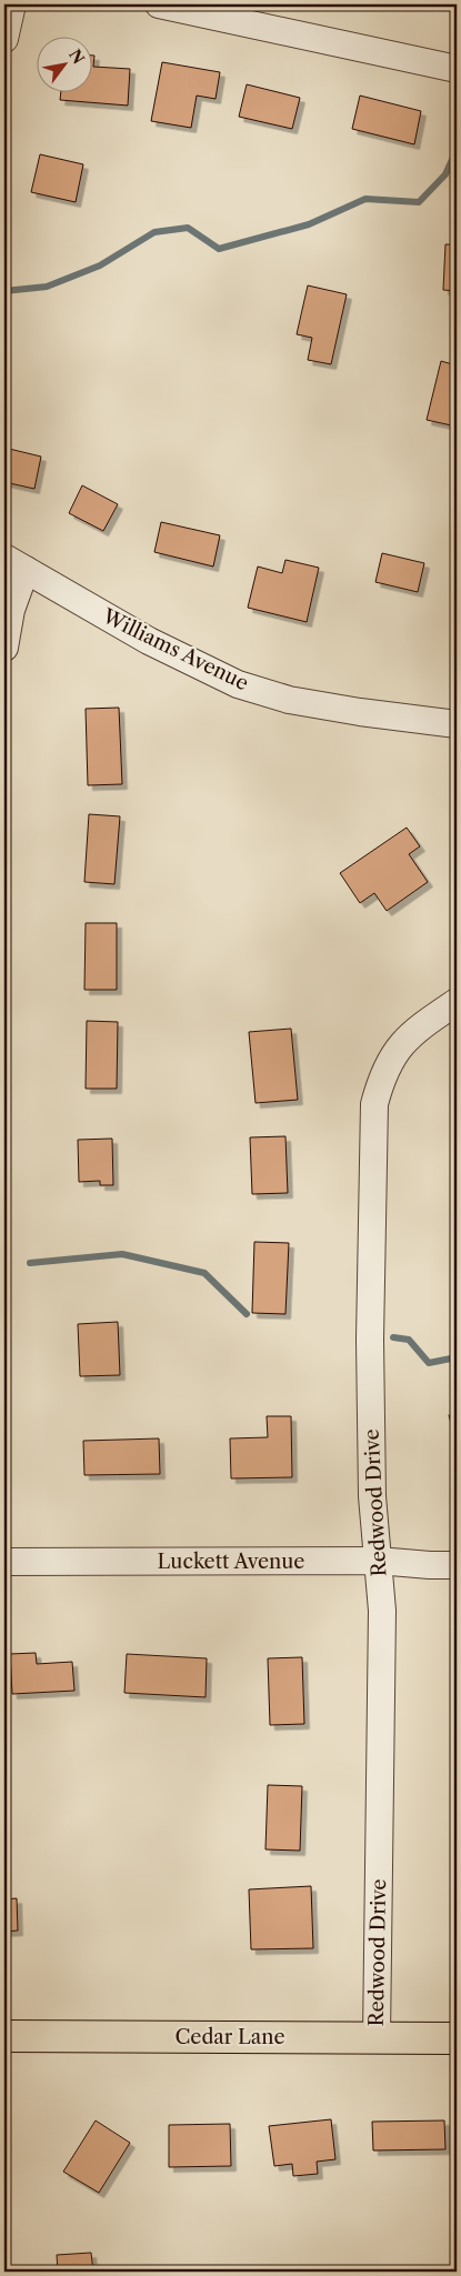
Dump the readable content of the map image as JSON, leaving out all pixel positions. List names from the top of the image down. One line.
{"streets":{"main road":["Cedar Lane"],"street":["Williams Avenue","Redwood Drive","Luckett Avenue"]},"crossings":[["Redwood Drive","Luckett Avenue"],["Redwood Drive","Cedar Lane"]],"north":"top right"}
